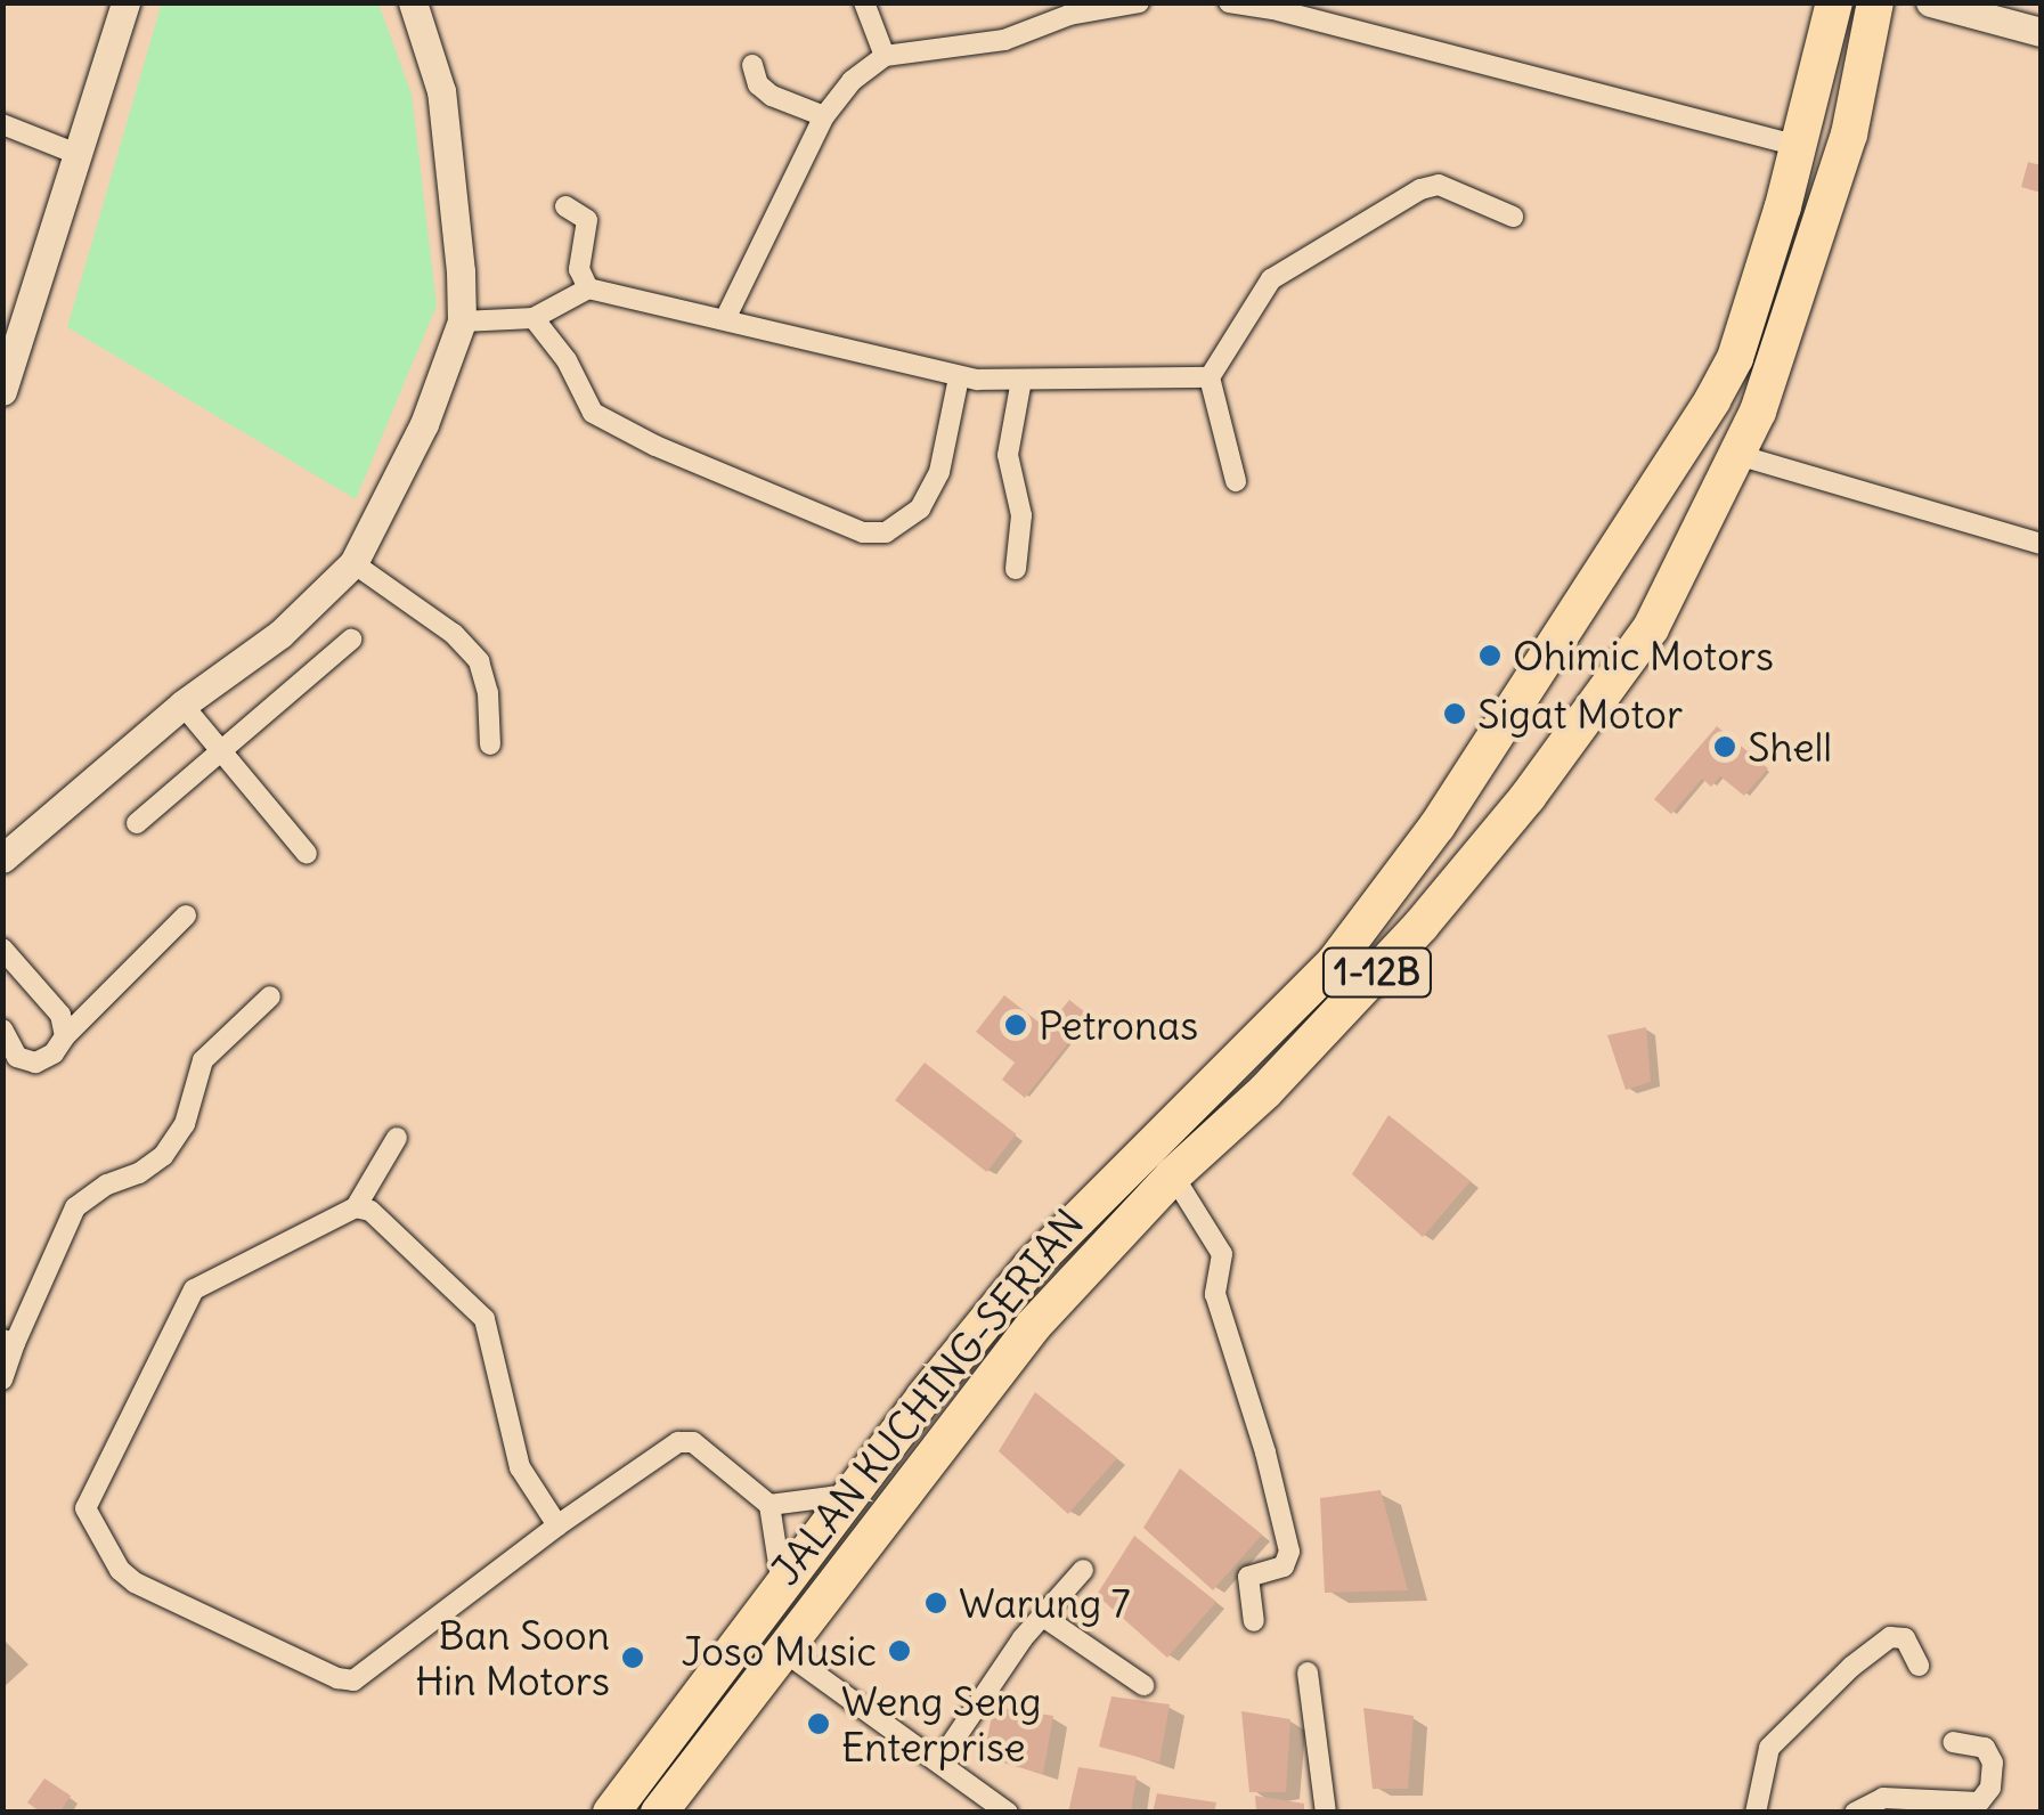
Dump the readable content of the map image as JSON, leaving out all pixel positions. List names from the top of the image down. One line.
{"streets":{"highway":["1-12B","JALAN KUCHING-SERIAN"]},"places":["Ohimic Motors","Sigat Motor","Shell","Petronas","Warung 7","Joso Music","Ban Soon Hin Motors","Weng Seng Enterprise"]}
